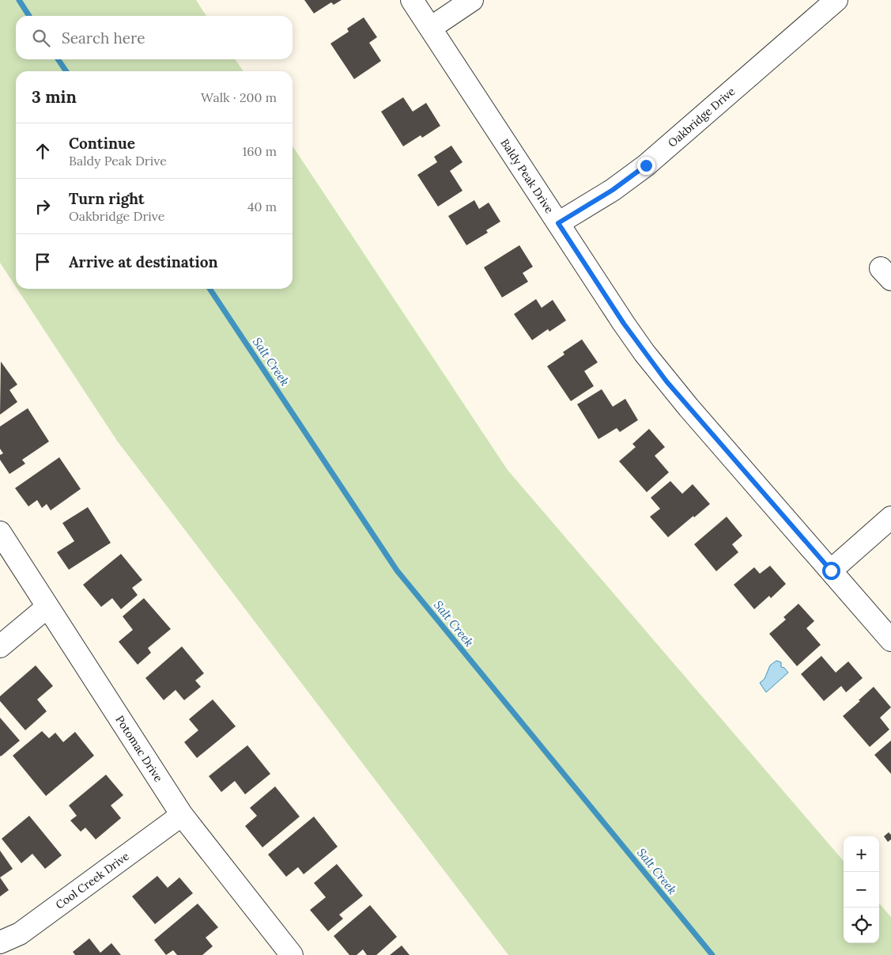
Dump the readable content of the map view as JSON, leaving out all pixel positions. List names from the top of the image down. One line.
{"streets":{"street":["Oakbridge Drive","Baldy Peak Drive","Potomac Drive","Cool Creek Drive"]},"crossings":[["Oakbridge Drive","Baldy Peak Drive"],["Potomac Drive","Cool Creek Drive"]],"water":["Salt Creek"],"page":{"search":"Search here","heading":["3 min","Walk · 200 m"],"list":[["Continue","Baldy Peak Drive","160 m"],["Turn right","Oakbridge Drive","40 m"],"Arrive at destination"],"map_buttons":["+","−"]}}
